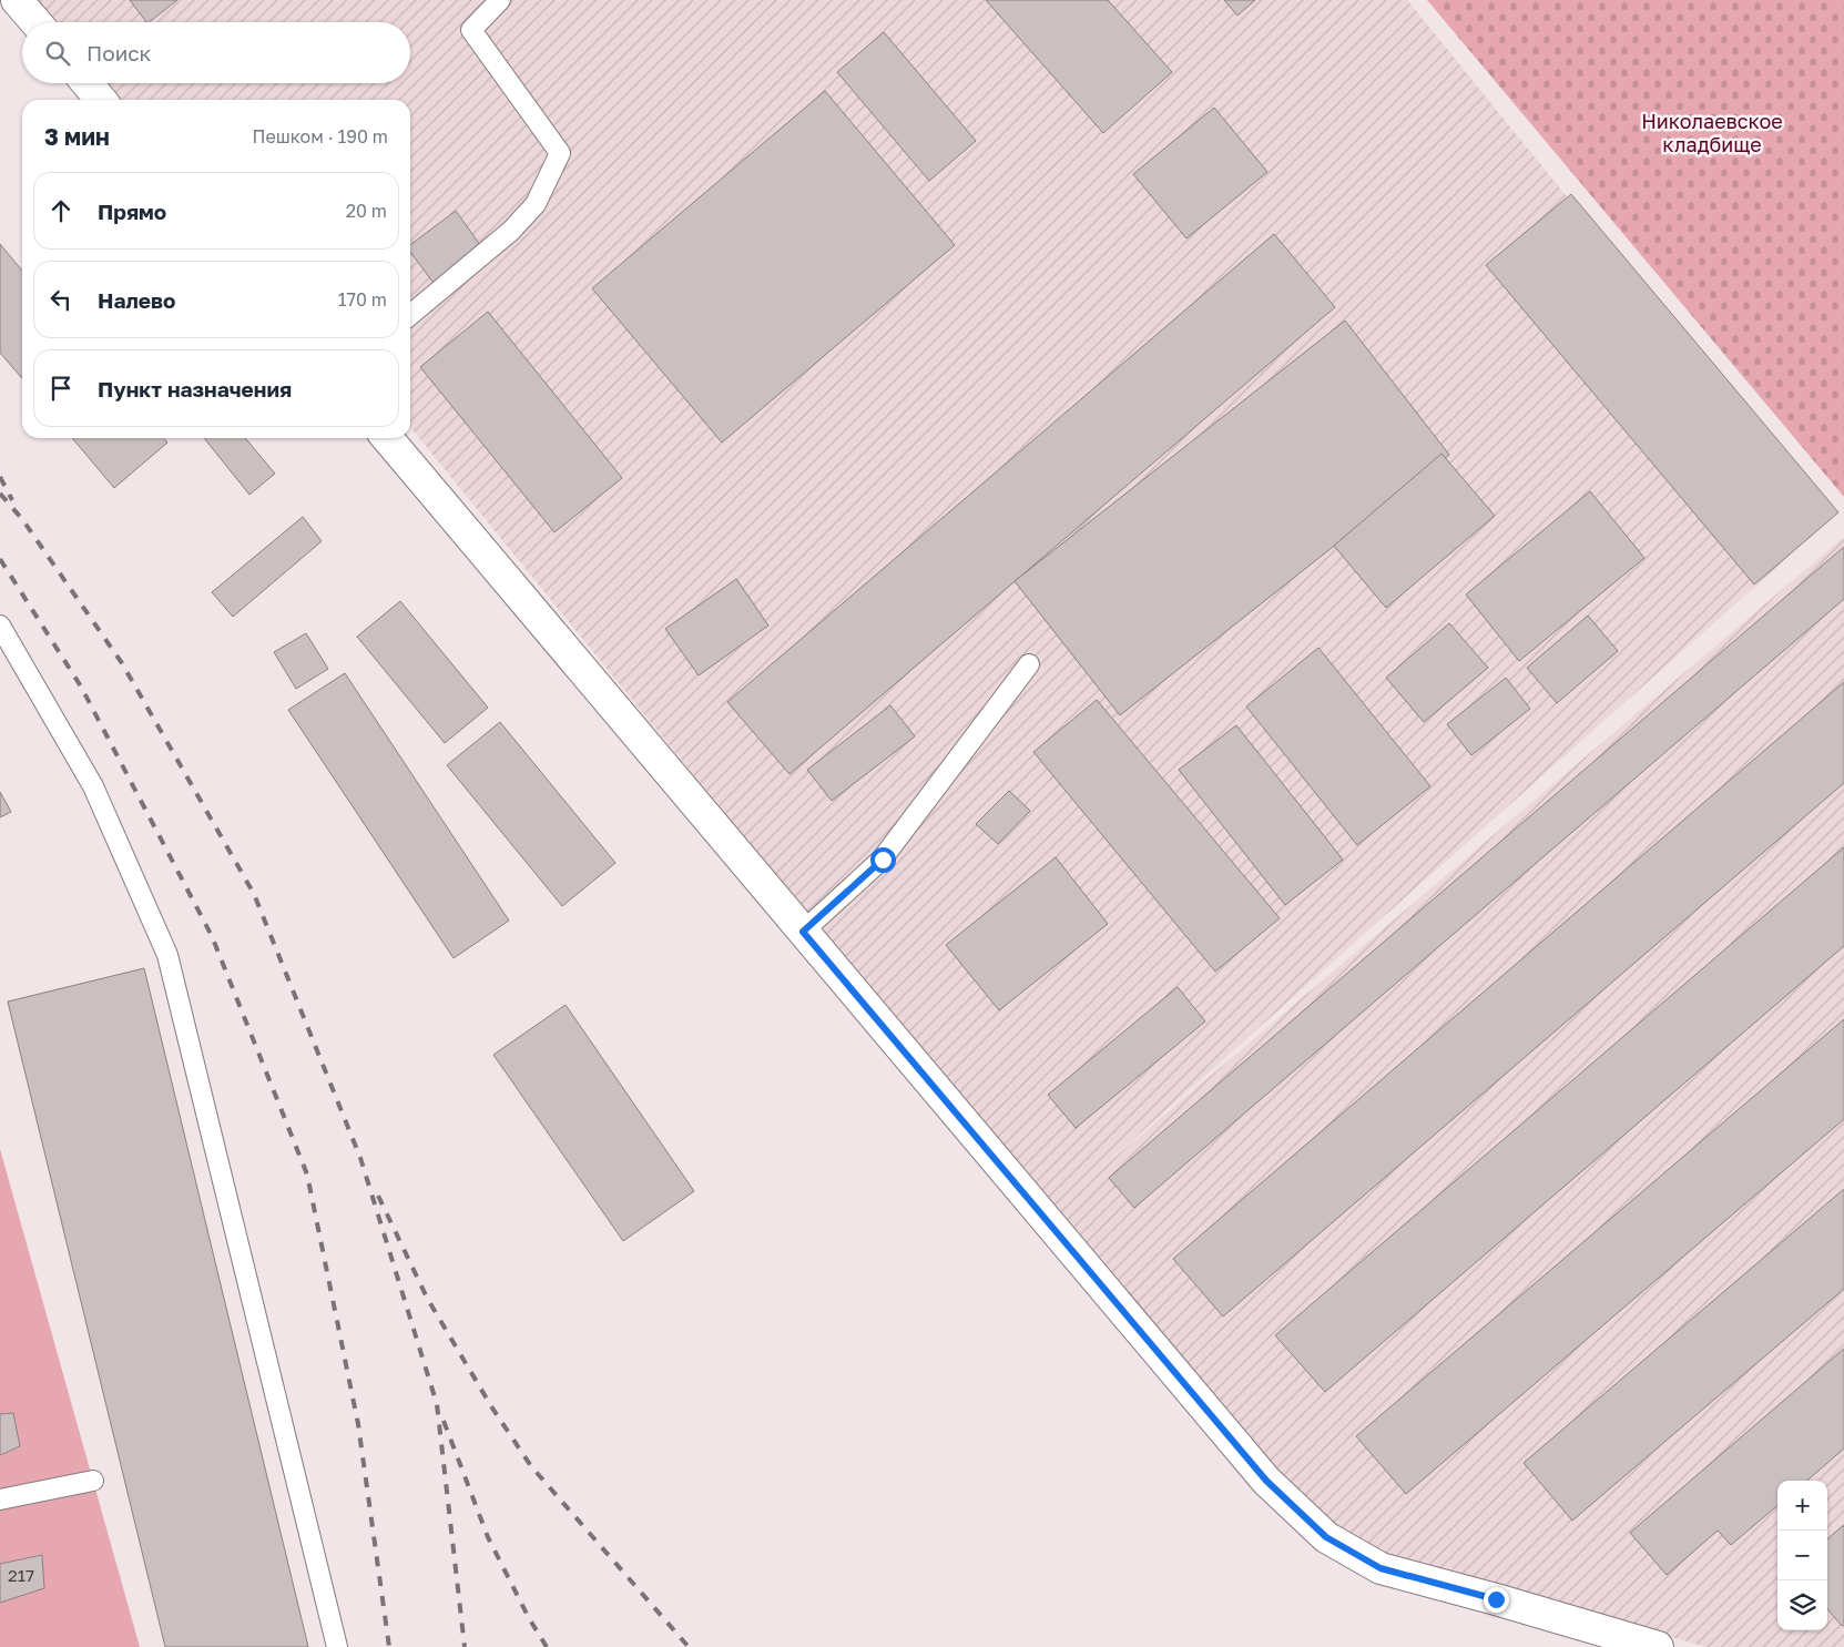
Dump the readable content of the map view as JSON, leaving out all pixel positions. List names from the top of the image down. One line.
{"parks":["Николаевское кладбище"],"house_numbers":["217"],"page":{"search":"Поиск","heading":["3 мин","Пешком · 190 m"],"list":[["Прямо","20 m"],["Налево","170 m"],"Пункт назначения"],"map_buttons":["+","−"]}}
